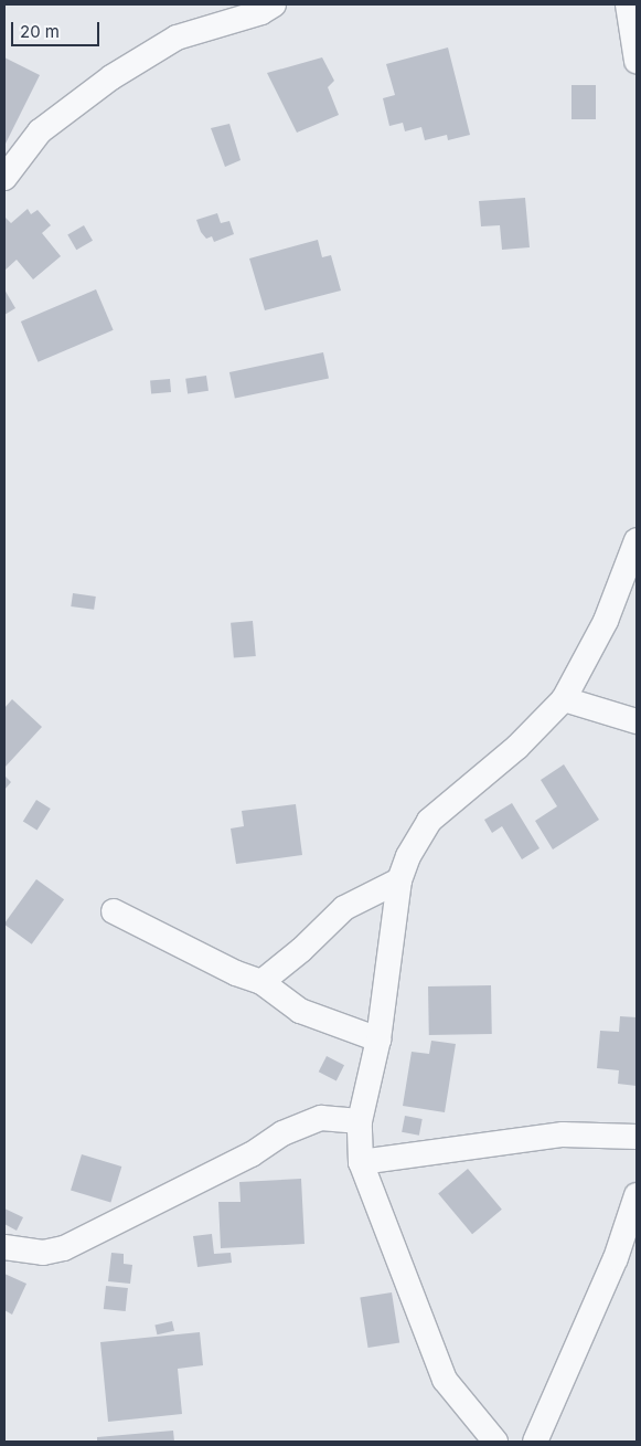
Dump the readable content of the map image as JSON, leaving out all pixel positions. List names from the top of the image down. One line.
{"scale_bar":"20 m"}
